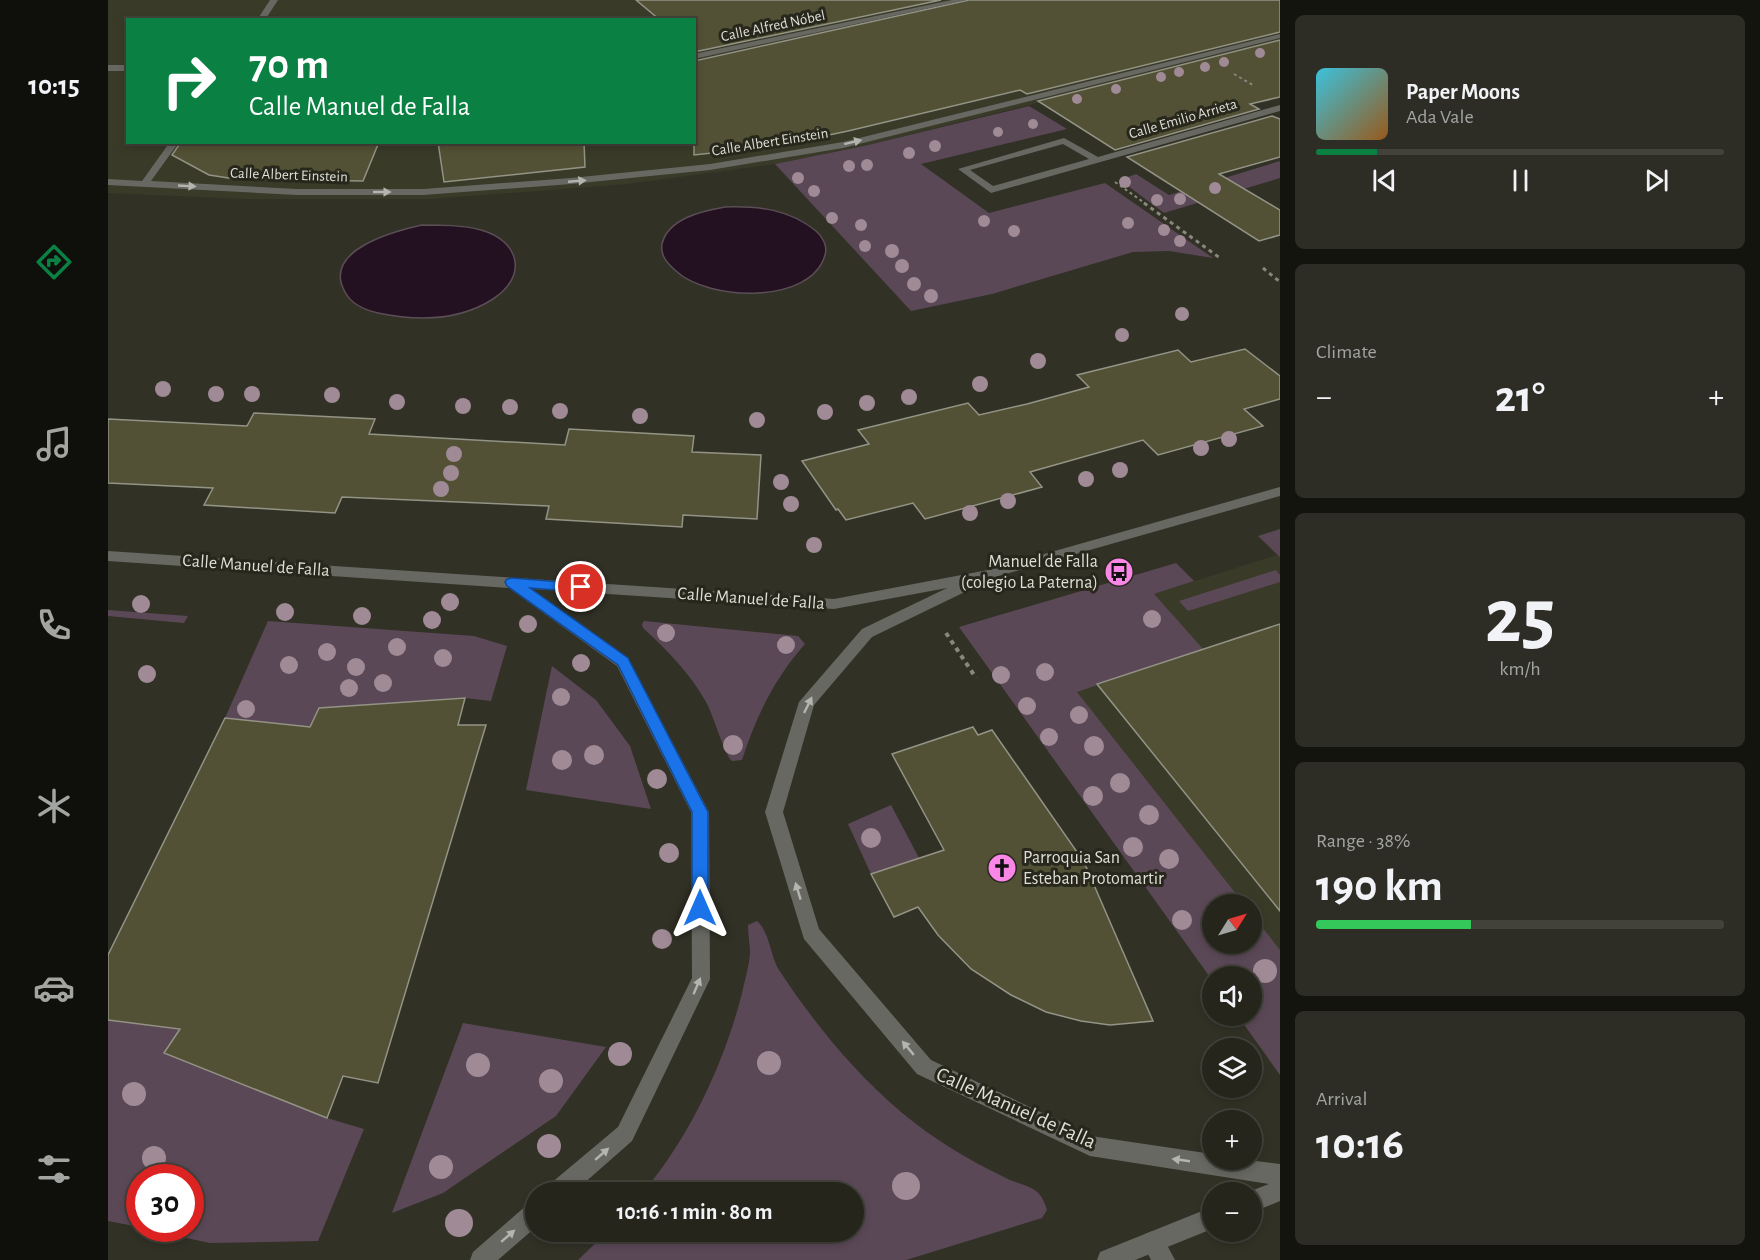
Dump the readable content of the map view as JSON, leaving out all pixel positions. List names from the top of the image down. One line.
{"streets":{"street":["Calle Alfred Nóbel","Calle Emilio Arrieta","Calle Albert Einstein","Calle Manuel de Falla"]},"one_way":["Calle Albert Einstein"],"places":{"bus stop":["Manuel de Falla (colegio La Paterna)"],"church":["Parroquia San Esteban Protomartir"]},"north":"top right","page":{"tabs":"10:15","turn":["70 m","Calle Manuel de Falla"],"song":["Paper Moons","Ada Vale"],"tile":["Climate",["25","km/h"],["Range · 38%","190 km"],["Arrival","10:16"]],"heat":["−","21°","+"],"map_buttons":["+","−"],"limit":"30","trip":"10:16 · 1 min · 80 m"}}
